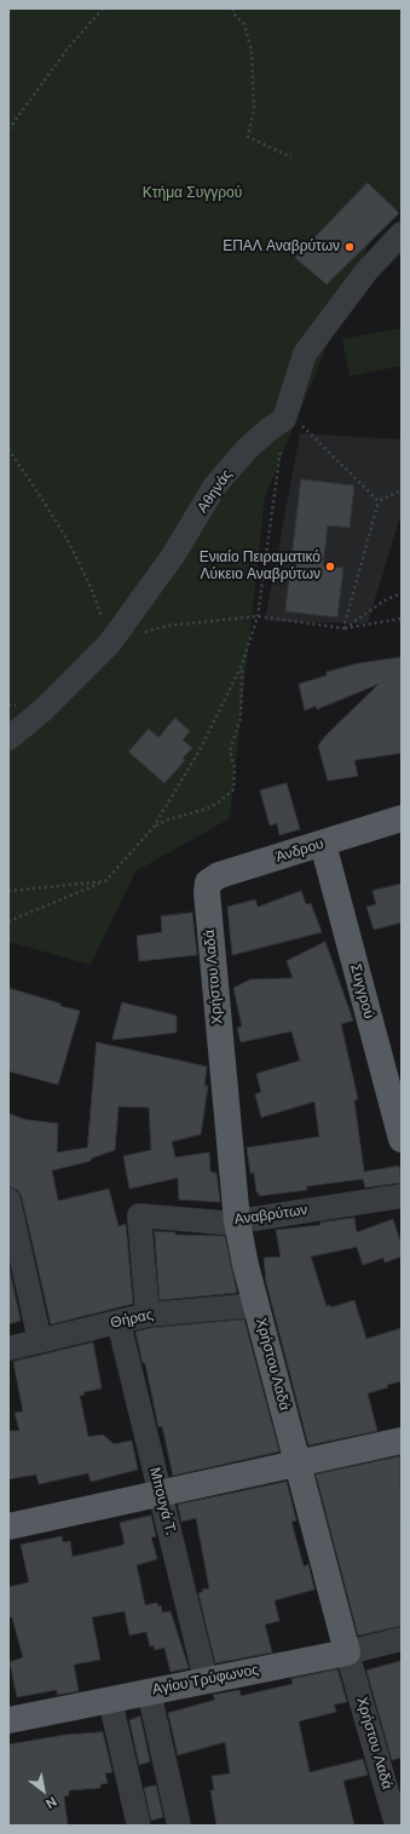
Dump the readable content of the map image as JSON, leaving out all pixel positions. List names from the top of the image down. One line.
{"streets":{"main road":["Άνδρου","Χρήστου Λαδά","Συγγρού","Αγίου Τρύφωνος"],"street":["Αθηνάς","Αναβρύτων","Θήρας","Μπουγά Τ."]},"crossings":[["Άνδρου","Χρήστου Λαδά"],["Άνδρου","Συγγρού"],["Χρήστου Λαδά","Αναβρύτων"],["Χρήστου Λαδά","Θήρας"],["Χρήστου Λαδά","Αγίου Τρύφωνος"],["Αναβρύτων","Θήρας"],["Θήρας","Μπουγά Τ."],["Μπουγά Τ.","Αγίου Τρύφωνος"]],"parks":["Κτήμα Συγγρού"],"places":["ΕΠΑΛ Αναβρύτων","Ενιαίο Πειραματικό Λύκειο Αναβρύτων"],"north":"bottom right"}
